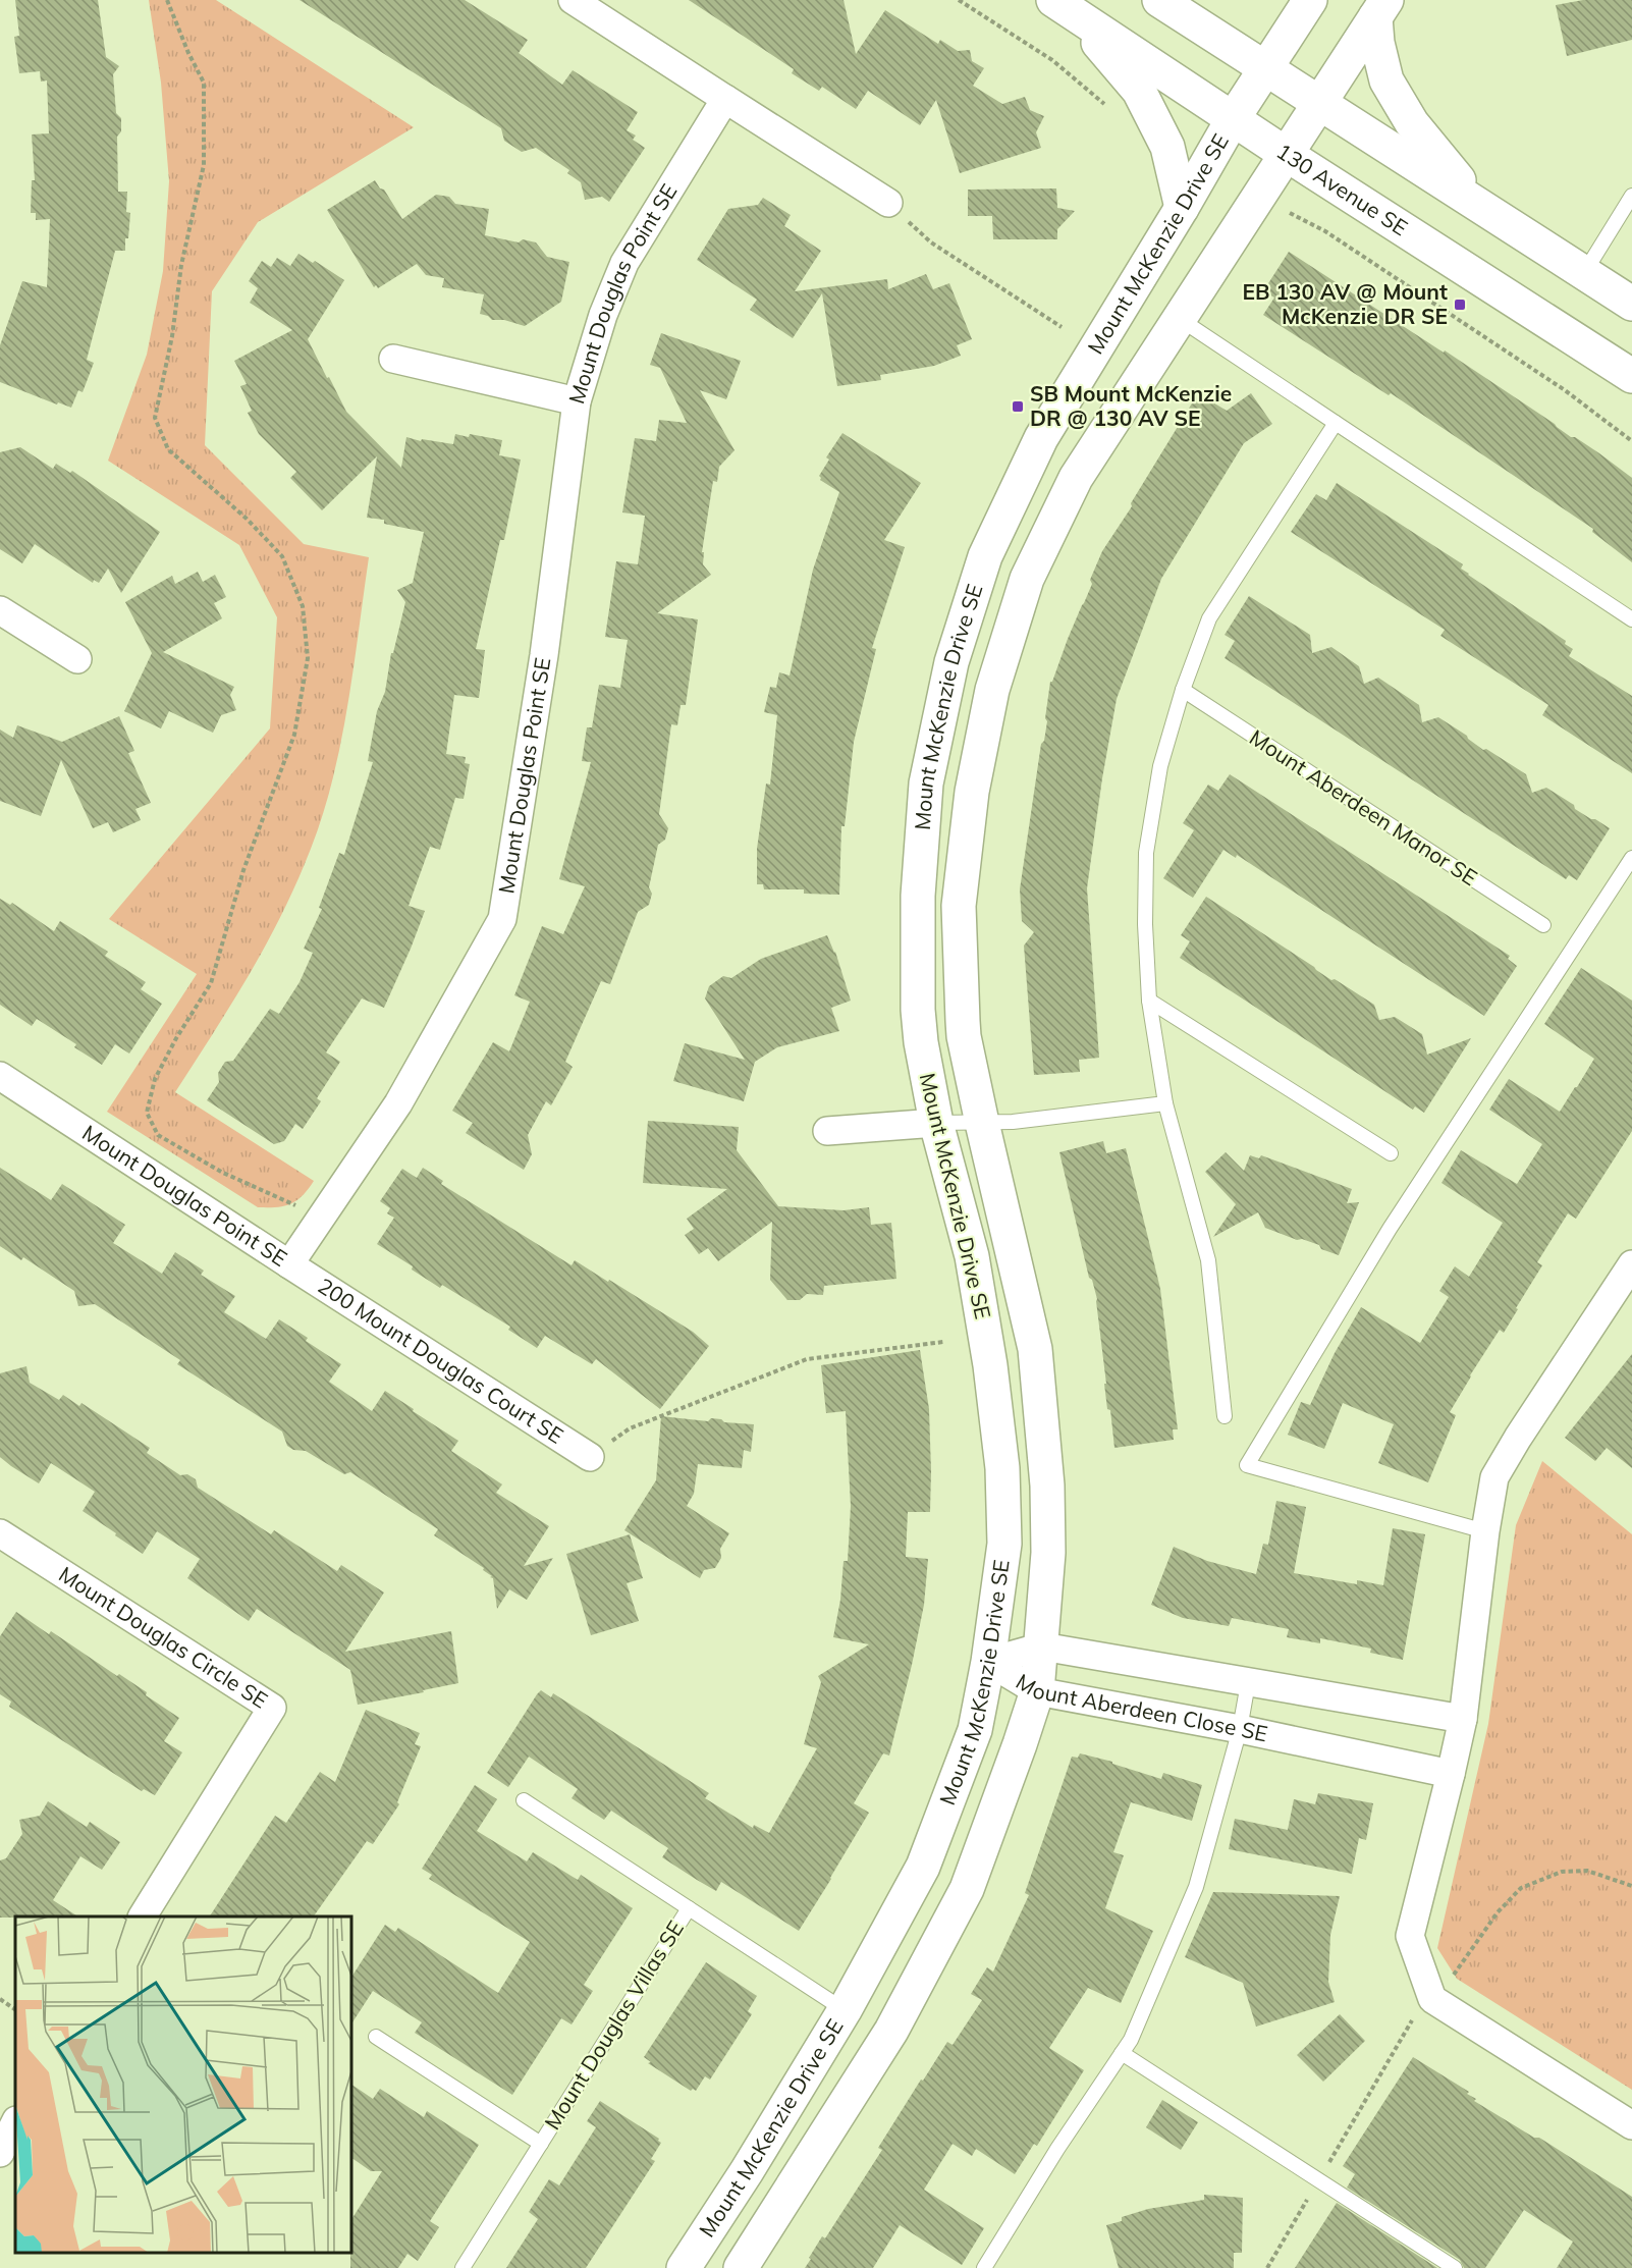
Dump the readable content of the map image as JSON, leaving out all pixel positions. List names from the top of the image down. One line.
{"streets":{"street":["130 Avenue SE","Mount McKenzie Drive SE","Mount Douglas Point SE","200 Mount Douglas Court SE","Mount Douglas Circle SE","Mount Aberdeen Close SE"],"lane":["Mount Aberdeen Manor SE","Mount Douglas Villas SE"]},"crossings":[["130 Avenue SE","Mount McKenzie Drive SE"],["Mount McKenzie Drive SE","Mount Aberdeen Close SE"],["Mount McKenzie Drive SE","Mount Douglas Villas SE"],["Mount Douglas Point SE","200 Mount Douglas Court SE"]],"places":{"transit":["EB 130 AV @ Mount McKenzie DR SE","SB Mount McKenzie DR @ 130 AV SE"]}}
